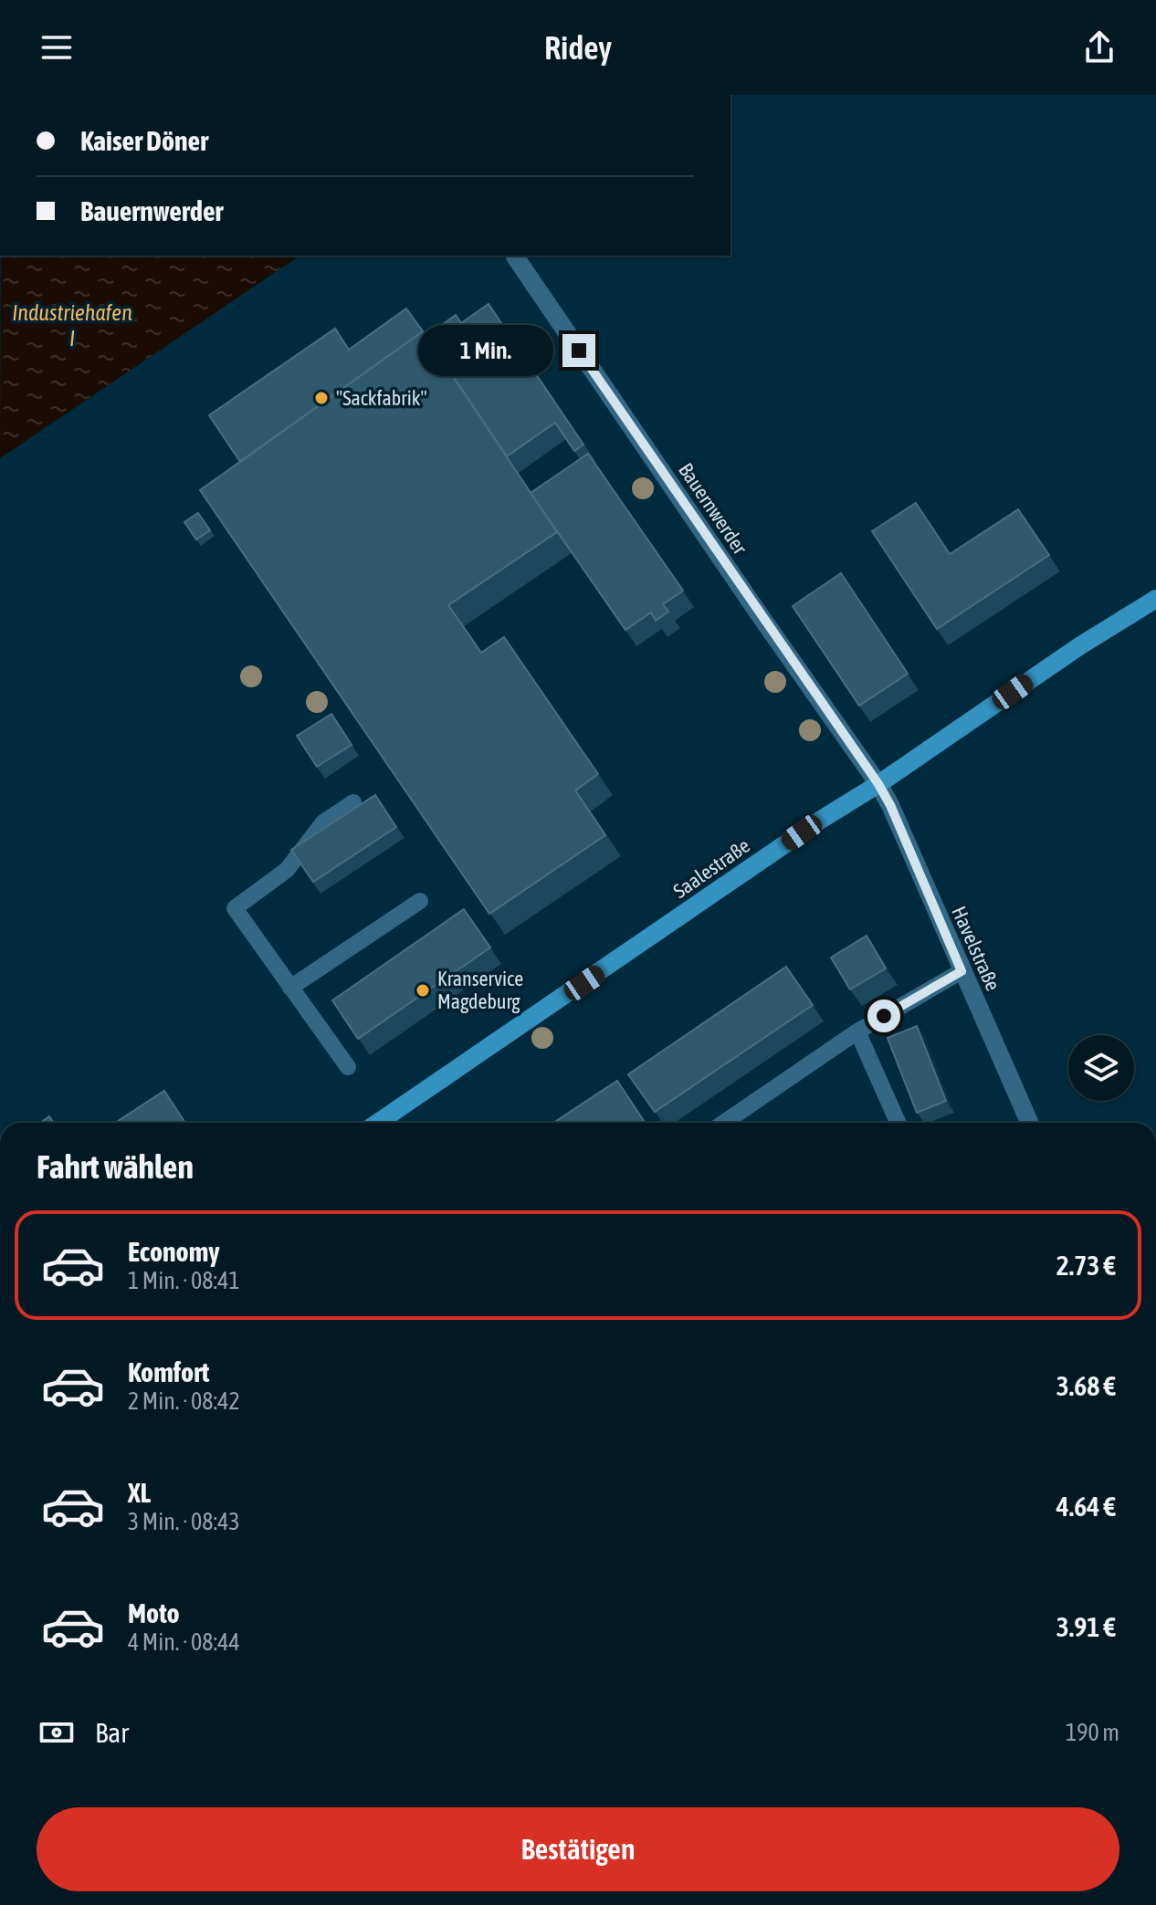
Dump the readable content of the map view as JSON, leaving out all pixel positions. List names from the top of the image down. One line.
{"streets":{"main road":["Saalestraße"],"street":["Bauernwerder","Havelstraße"]},"crossings":[["Bauernwerder","Saalestraße"],["Bauernwerder","Havelstraße"],["Saalestraße","Havelstraße"]],"water":["Industriehafen I"],"places":["\"Sackfabrik\"","Kranservice Magdeburg"],"page":{"header":"Ridey","banner":["Kaiser Döner","Bauernwerder"],"bubble":"1 Min.","heading":"Fahrt wählen","list":[{"name":"Economy","note":"1 Min. · 08:41","value":"2.73 €"},{"name":"Komfort","note":"2 Min. · 08:42","value":"3.68 €"},{"name":"XL","note":"3 Min. · 08:43","value":"4.64 €"},{"name":"Moto","note":"4 Min. · 08:44","value":"3.91 €"}],"pay":["Bar","190 m"],"buttons":"Bestätigen"}}
